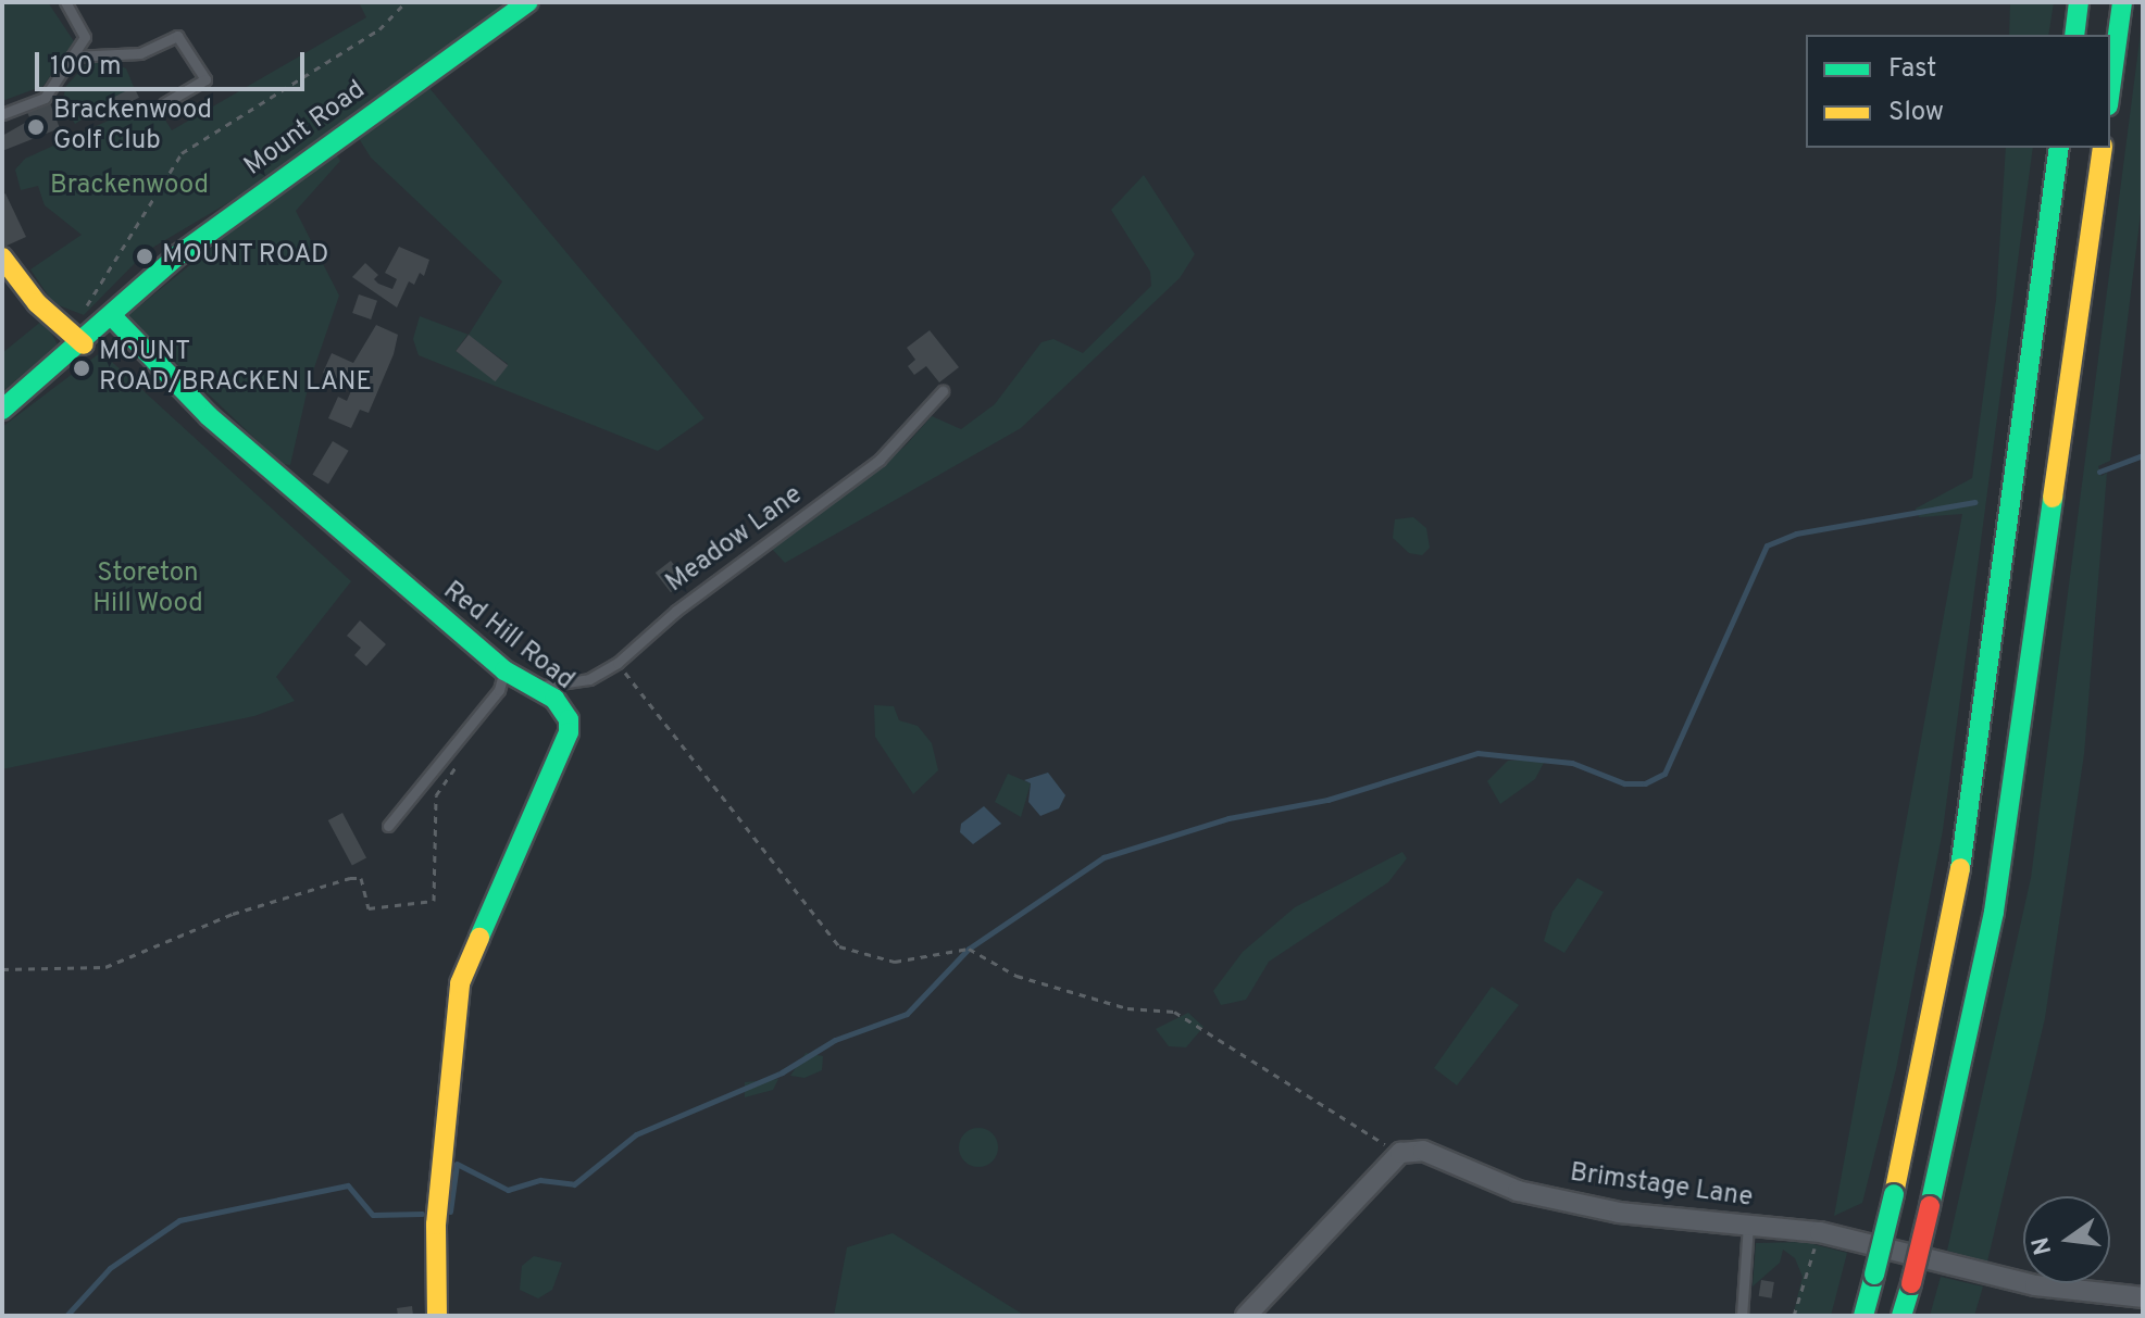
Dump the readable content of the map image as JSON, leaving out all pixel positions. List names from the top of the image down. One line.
{"streets":{"main road":["Mount Road","Red Hill Road"],"street":["Brimstage Lane"],"lane":["Meadow Lane"]},"crossings":[["Mount Road","Red Hill Road"],["Meadow Lane","Red Hill Road"]],"parks":["Brackenwood","Storeton Hill Wood"],"places":["Brackenwood Golf Club","MOUNT ROAD","MOUNT ROAD/BRACKEN LANE"],"legend":["Fast","Slow"],"scale_bar":"100 m","north":"left"}
